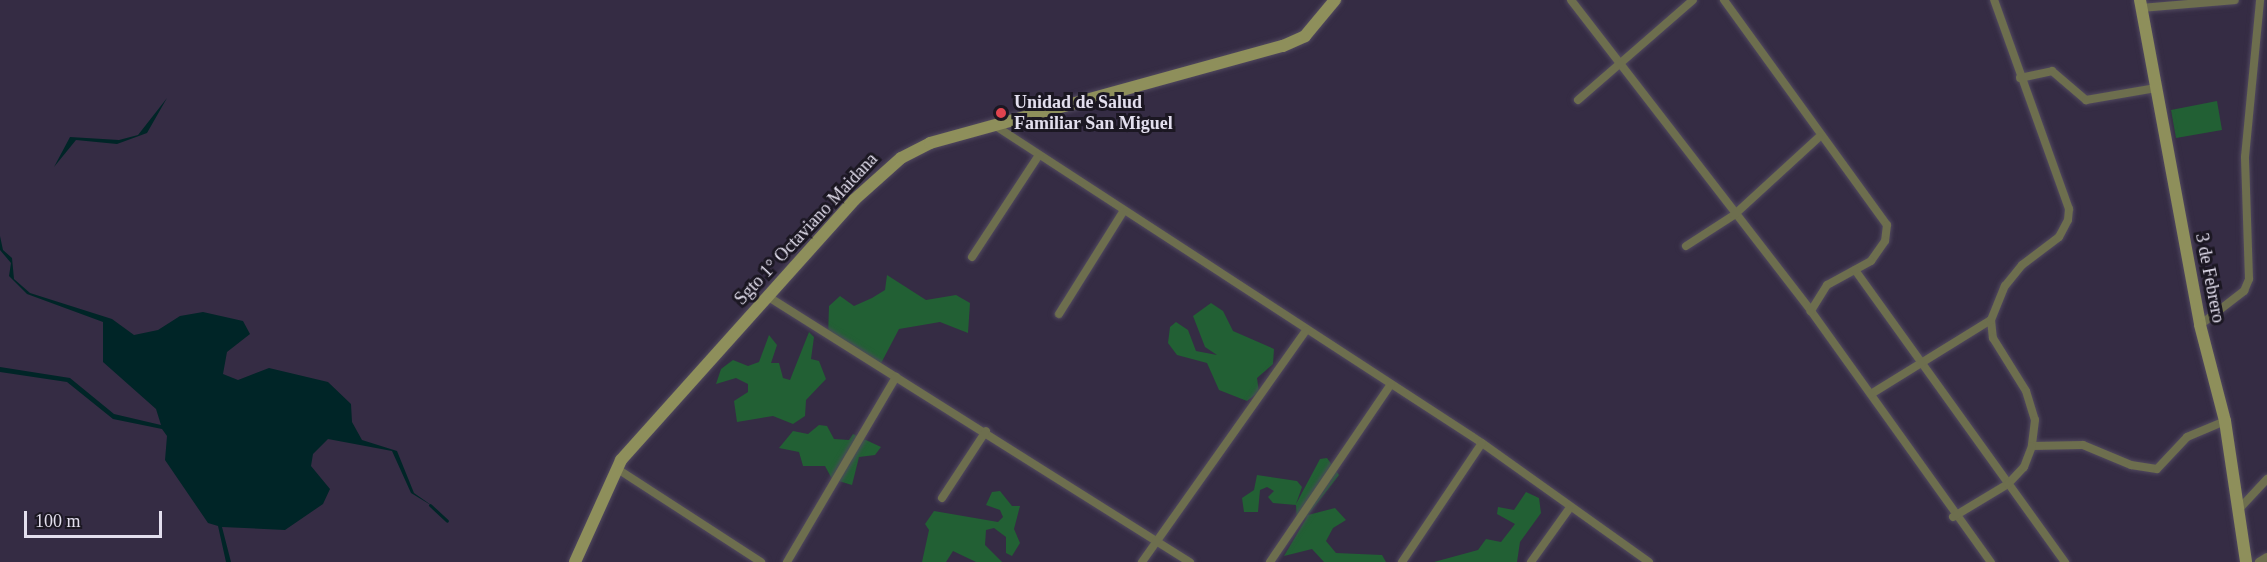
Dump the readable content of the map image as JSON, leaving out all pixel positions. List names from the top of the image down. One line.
{"streets":{"main road":["Sgto 1° Octaviano Maidana","3 de Febrero"]},"places":["Unidad de Salud Familiar San Miguel"],"scale_bar":"100 m"}
